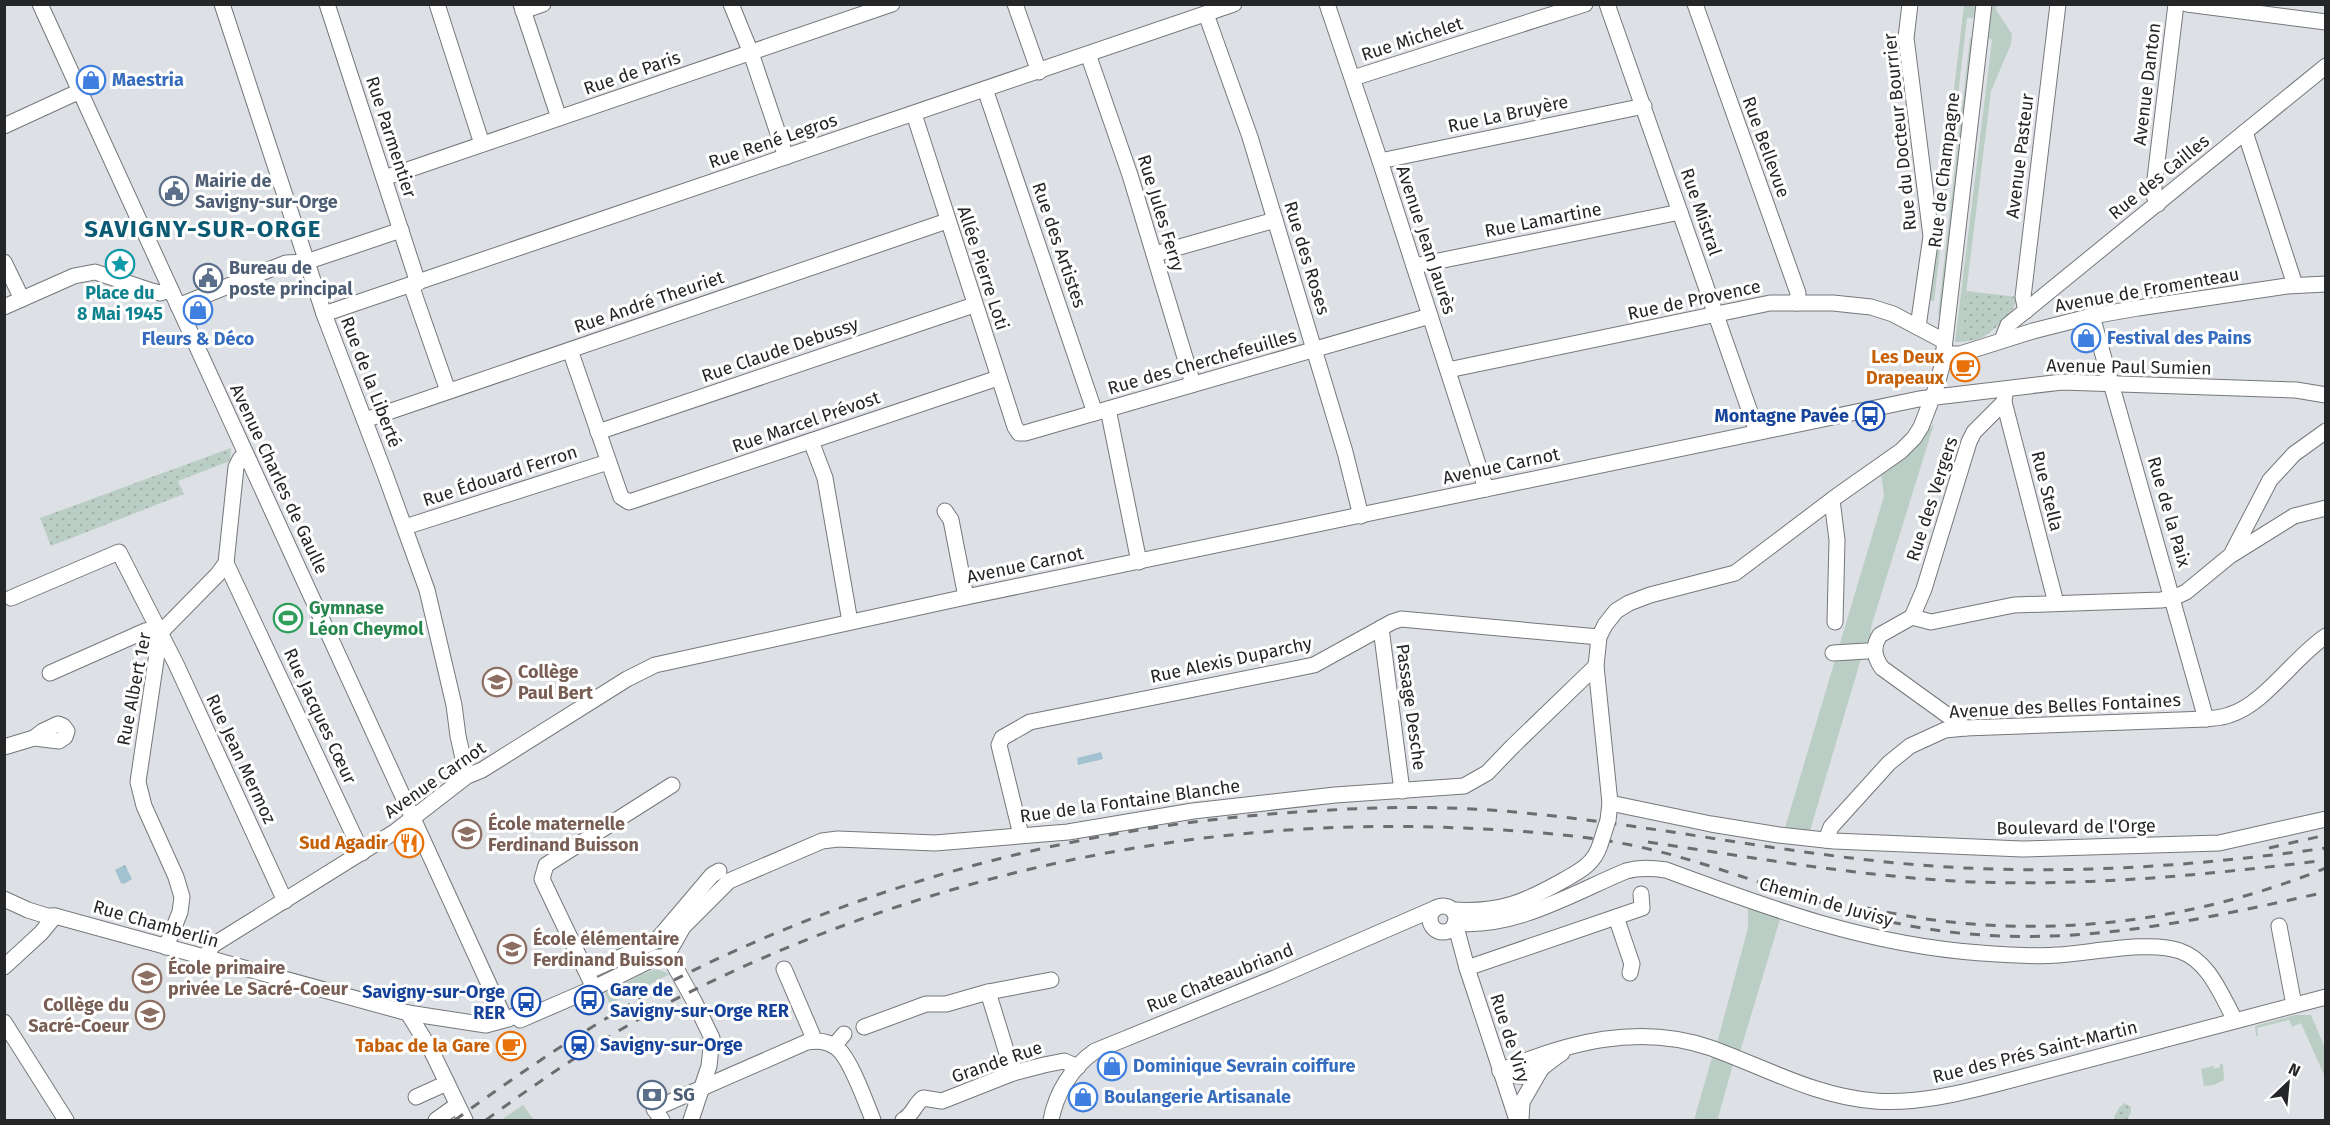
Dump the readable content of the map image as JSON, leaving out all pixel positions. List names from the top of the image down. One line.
{"streets":{"street":["Rue Michelet","Rue de Paris","Avenue Danton","Rue La Bruyère","Rue du Docteur Bourrier","Rue Parmentier","Rue René Legros","Rue Bellevue","Avenue Pasteur","Rue de Champagne","Rue des Cailles","Rue Mistral","Rue Jules Ferry","Rue Lamartine","Avenue Jean Jaurès","Rue des Artistes","Rue des Roses","Allée Pierre Loti","Avenue de Fromenteau","Rue de Provence","Rue André Theuriet","Rue Claude Debussy","Rue des Cherchefeuilles","Avenue Paul Sumien","Rue de la Liberté","Rue Marcel Prévost","Avenue Carnot","Rue Édouard Ferron","Avenue Charles de Gaulle","Rue Stella","Rue des Vergers","Rue de la Paix","Rue Alexis Duparchy","Rue Albert 1er","Avenue des Belles Fontaines","Passage Desche","Rue Jacques Cœur","Rue Jean Mermoz","Rue de la Fontaine Blanche","Boulevard de l'Orge","Chemin de Juvisy","Rue Chamberlin","Rue Chateaubriand","Rue de Viry","Rue des Prés Saint-Martin","Grande Rue"]},"crossings":[["Rue Michelet","Avenue Jean Jaurès"],["Rue de Paris","Rue Parmentier"],["Avenue Danton","Rue des Cailles"],["Rue La Bruyère","Rue Mistral"],["Rue La Bruyère","Avenue Jean Jaurès"],["Rue du Docteur Bourrier","Rue de Provence"],["Rue Parmentier","Rue René Legros"],["Rue Parmentier","Rue André Theuriet"],["Rue René Legros","Rue Jules Ferry"],["Rue René Legros","Rue des Artistes"],["Rue René Legros","Rue des Roses"],["Rue René Legros","Allée Pierre Loti"],["Rue René Legros","Rue de la Liberté"],["Rue Bellevue","Rue de Provence"],["Avenue Pasteur","Rue des Cailles"],["Rue de Champagne","Avenue de Fromenteau"],["Rue de Champagne","Rue de Provence"],["Rue de Champagne","Avenue Paul Sumien"],["Rue de Champagne","Avenue Carnot"],["Rue de Champagne","Rue Alexis Duparchy"],["Rue des Cailles","Avenue de Fromenteau"],["Rue Mistral","Rue Lamartine"],["Rue Mistral","Rue de Provence"],["Rue Mistral","Avenue Carnot"],["Rue Jules Ferry","Rue des Cherchefeuilles"],["Rue Lamartine","Avenue Jean Jaurès"],["Avenue Jean Jaurès","Rue de Provence"],["Avenue Jean Jaurès","Rue des Cherchefeuilles"],["Avenue Jean Jaurès","Avenue Carnot"],["Rue des Artistes","Rue des Cherchefeuilles"],["Rue des Artistes","Avenue Carnot"],["Rue des Roses","Rue des Cherchefeuilles"],["Rue des Roses","Avenue Carnot"],["Allée Pierre Loti","Rue André Theuriet"],["Allée Pierre Loti","Rue Claude Debussy"],["Allée Pierre Loti","Rue des Cherchefeuilles"],["Allée Pierre Loti","Rue Marcel Prévost"],["Avenue de Fromenteau","Rue de Provence"],["Avenue de Fromenteau","Rue de la Paix"],["Rue André Theuriet","Rue de la Liberté"],["Avenue Paul Sumien","Avenue Carnot"],["Avenue Paul Sumien","Rue Stella"],["Avenue Paul Sumien","Rue des Vergers"],["Avenue Paul Sumien","Rue de la Paix"],["Rue de la Liberté","Avenue Carnot"],["Rue de la Liberté","Rue Édouard Ferron"],["Rue Marcel Prévost","Rue Édouard Ferron"],["Avenue Carnot","Avenue Charles de Gaulle"],["Avenue Carnot","Rue Jacques Cœur"],["Avenue Carnot","Rue Jean Mermoz"],["Avenue Carnot","Rue Chamberlin"],["Avenue Charles de Gaulle","Rue Chamberlin"],["Rue Stella","Rue des Vergers"],["Rue de la Paix","Avenue des Belles Fontaines"],["Rue Alexis Duparchy","Passage Desche"],["Rue Alexis Duparchy","Rue de la Fontaine Blanche"],["Rue Albert 1er","Rue Jacques Cœur"],["Rue Albert 1er","Rue Jean Mermoz"],["Rue Albert 1er","Rue Chamberlin"],["Avenue des Belles Fontaines","Boulevard de l'Orge"],["Passage Desche","Rue de la Fontaine Blanche"],["Chemin de Juvisy","Rue Chateaubriand"],["Chemin de Juvisy","Rue de Viry"],["Chemin de Juvisy","Rue des Prés Saint-Martin"],["Rue Chateaubriand","Rue de Viry"],["Rue Chateaubriand","Grande Rue"],["Rue de Viry","Rue des Prés Saint-Martin"]],"districts":["SAVIGNY-SUR-ORGE"],"places":{"shop":["Maestria","Fleurs & Déco","Festival des Pains","Dominique Sevrain coiffure","Boulangerie Artisanale"],"public building":["Mairie de Savigny-sur-Orge","Bureau de poste principal"],"place":["Place du 8 Mai 1945"],"cafe":["Les Deux Drapeaux","Tabac de la Gare"],"bus stop":["Montagne Pavée","Gare de Savigny-sur-Orge RER","Savigny-sur-Orge RER"],"sports":["Gymnase Léon Cheymol"],"school or university":["Collège Paul Bert","École maternelle Ferdinand Buisson","École élémentaire Ferdinand Buisson","École primaire privée Le Sacré-Coeur","Collège du Sacré-Coeur"],"restaurant":["Sud Agadir"],"station":["Savigny-sur-Orge"],"bank":["SG"]},"north":"top right"}
